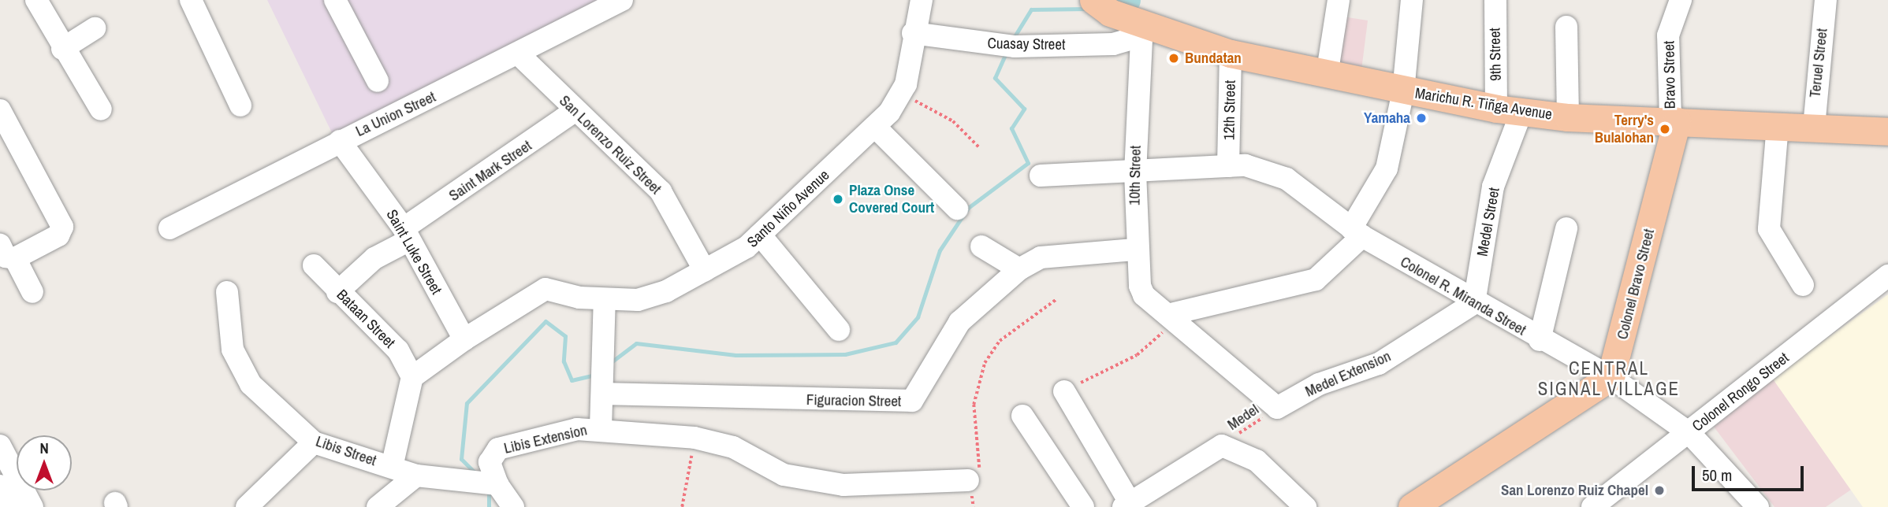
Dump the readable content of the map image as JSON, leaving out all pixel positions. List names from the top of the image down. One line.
{"streets":{"main road":["Marichu R. Tiñga Avenue","Colonel Bravo Street"],"street":["Cuasay Street","9th Street","Teruel Street","Bravo Street","12th Street","La Union Street","San Lorenzo Ruiz Street","Saint Mark Street","10th Street","Santo Niño Avenue","Medel Street","Saint Luke Street","Colonel R. Miranda Street","Bataan Street","Medel Extension","Colonel Rongo Street","Figuracion Street","Libis Extension","Libis Street"],"path":["Medel"]},"crossings":[["Cuasay Street","Marichu R. Tiñga Avenue"],["Cuasay Street","10th Street"],["Cuasay Street","Santo Niño Avenue"],["9th Street","Marichu R. Tiñga Avenue"],["9th Street","Medel Street"],["Teruel Street","Marichu R. Tiñga Avenue"],["Bravo Street","Marichu R. Tiñga Avenue"],["Bravo Street","Colonel Bravo Street"],["Marichu R. Tiñga Avenue","12th Street"],["Marichu R. Tiñga Avenue","10th Street"],["Marichu R. Tiñga Avenue","Medel Street"],["Marichu R. Tiñga Avenue","Colonel Bravo Street"],["12th Street","Colonel R. Miranda Street"],["La Union Street","San Lorenzo Ruiz Street"],["La Union Street","Saint Luke Street"],["San Lorenzo Ruiz Street","Saint Mark Street"],["San Lorenzo Ruiz Street","Santo Niño Avenue"],["Saint Mark Street","Saint Luke Street"],["Saint Mark Street","Bataan Street"],["10th Street","Colonel R. Miranda Street"],["10th Street","Medel Extension"],["10th Street","Figuracion Street"],["10th Street","Medel"],["Santo Niño Avenue","Saint Luke Street"],["Santo Niño Avenue","Bataan Street"],["Santo Niño Avenue","Libis Extension"],["Medel Street","Colonel R. Miranda Street"],["Medel Street","Medel Extension"],["Colonel Bravo Street","Colonel R. Miranda Street"],["Colonel R. Miranda Street","Medel Extension"],["Colonel R. Miranda Street","Colonel Rongo Street"],["Medel Extension","Medel"],["Figuracion Street","Libis Extension"],["Libis Extension","Libis Street"]],"districts":["CENTRAL SIGNAL VILLAGE"],"places":["Bundatan","Yamaha","Terry's Bulalohan","Plaza Onse Covered Court","San Lorenzo Ruiz Chapel"],"scale_bar":"50 m","north":"top"}
